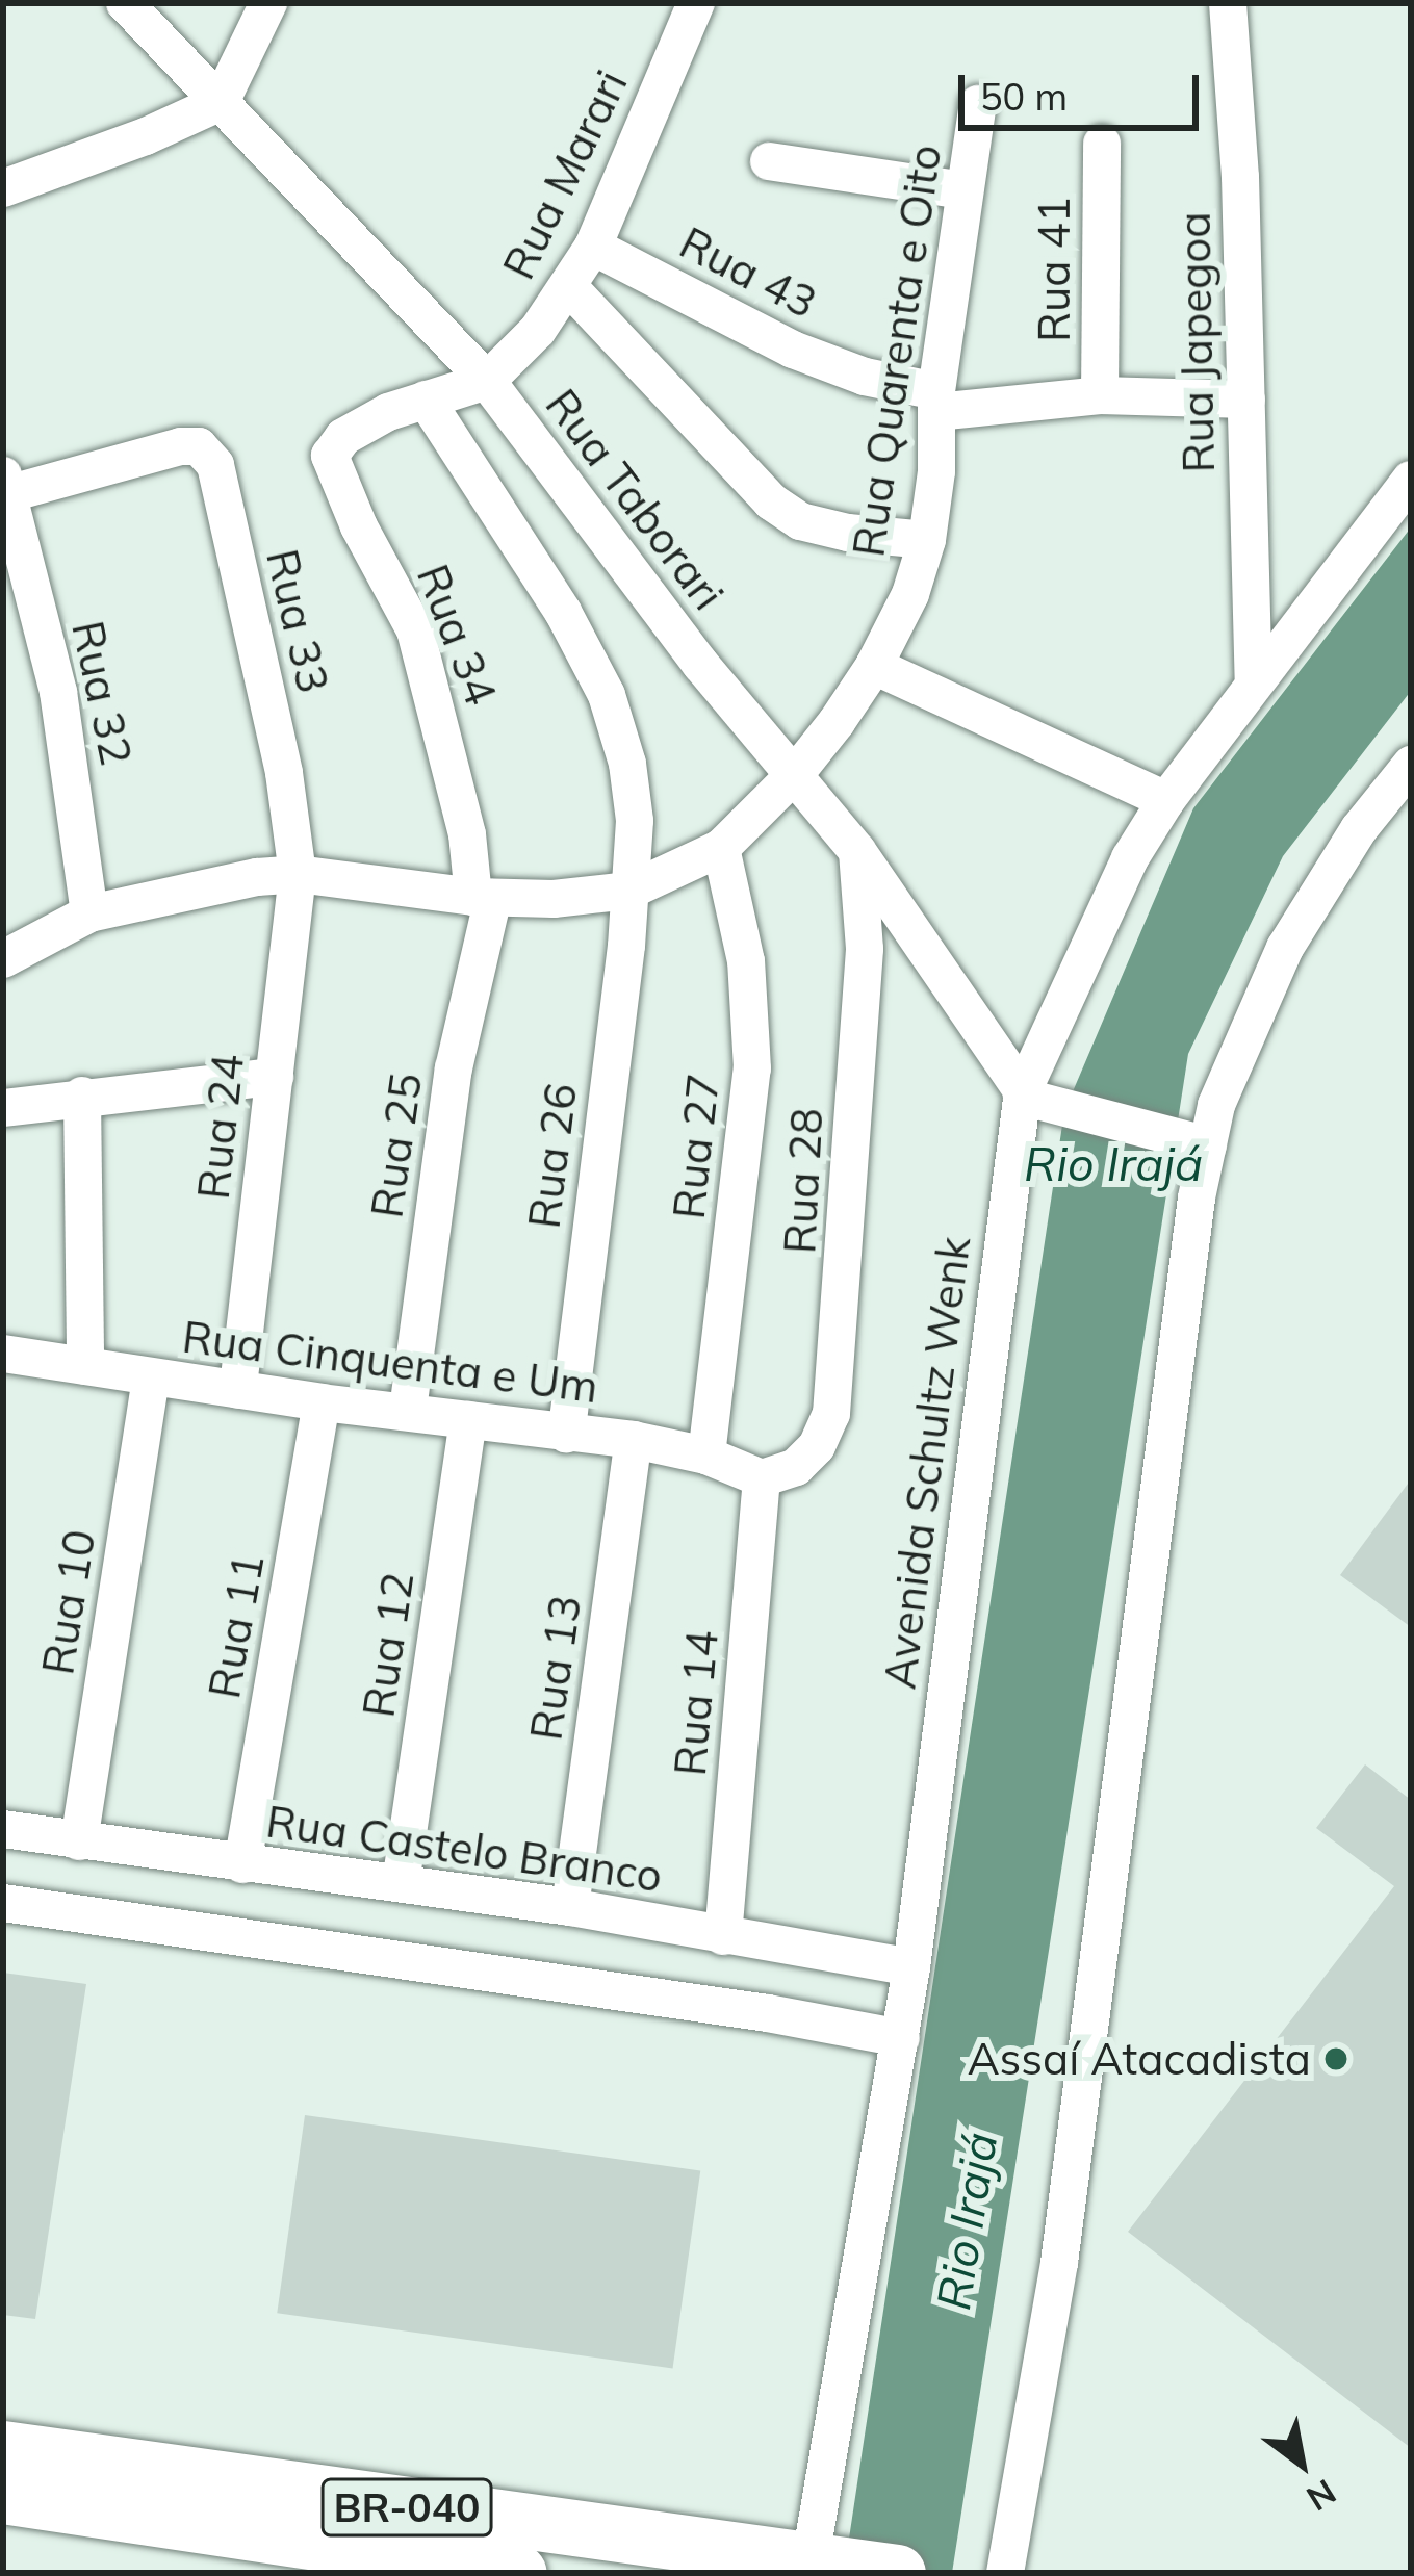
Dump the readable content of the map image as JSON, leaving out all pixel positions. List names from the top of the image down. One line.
{"streets":{"highway":["BR-040"],"street":["Rua Marari","Rua 41","Rua 43","Rua Japegoa","Rua Quarenta e Oito","Rua Taborari","Rua 33","Rua 34","Rua 32","Rua 24","Rua 25","Rua 27","Rua 26","Rua 28","Rua Cinquenta e Um","Avenida Schultz Wenk","Rua 10","Rua 11","Rua 12","Rua 13","Rua 14","Rua Castelo Branco"]},"crossings":[["Rua Marari","Rua 43"],["Rua Marari","Rua Taborari"],["Rua Marari","Rua 34"],["Rua Marari","Rua 26"],["Rua 41","Rua 43"],["Rua 43","Rua Japegoa"],["Rua 43","Rua Quarenta e Oito"],["Rua Japegoa","Avenida Schultz Wenk"],["Rua Quarenta e Oito","Rua Taborari"],["Rua Quarenta e Oito","Rua 33"],["Rua Quarenta e Oito","Rua 34"],["Rua Quarenta e Oito","Rua 32"],["Rua Quarenta e Oito","Rua 24"],["Rua Quarenta e Oito","Rua 25"],["Rua Quarenta e Oito","Rua 27"],["Rua Quarenta e Oito","Rua 26"],["Rua Taborari","Rua 28"],["Rua Taborari","Avenida Schultz Wenk"],["Rua 33","Rua 32"],["Rua 33","Rua 24"],["Rua 34","Rua 25"],["Rua 24","Rua Cinquenta e Um"],["Rua 25","Rua Cinquenta e Um"],["Rua 27","Rua Cinquenta e Um"],["Rua 26","Rua Cinquenta e Um"],["Rua 28","Rua Cinquenta e Um"],["Rua 28","Rua 14"],["Rua Cinquenta e Um","Rua 10"],["Rua Cinquenta e Um","Rua 11"],["Rua Cinquenta e Um","Rua 12"],["Rua Cinquenta e Um","Rua 13"],["Rua Cinquenta e Um","Rua 14"],["Avenida Schultz Wenk","Rua Castelo Branco"],["Avenida Schultz Wenk","BR-040"],["Rua 10","Rua Castelo Branco"],["Rua 11","Rua Castelo Branco"],["Rua 12","Rua Castelo Branco"],["Rua 13","Rua Castelo Branco"],["Rua 14","Rua Castelo Branco"]],"water":["Rio Irajá"],"places":["Assaí Atacadista"],"scale_bar":"50 m","north":"bottom right"}
